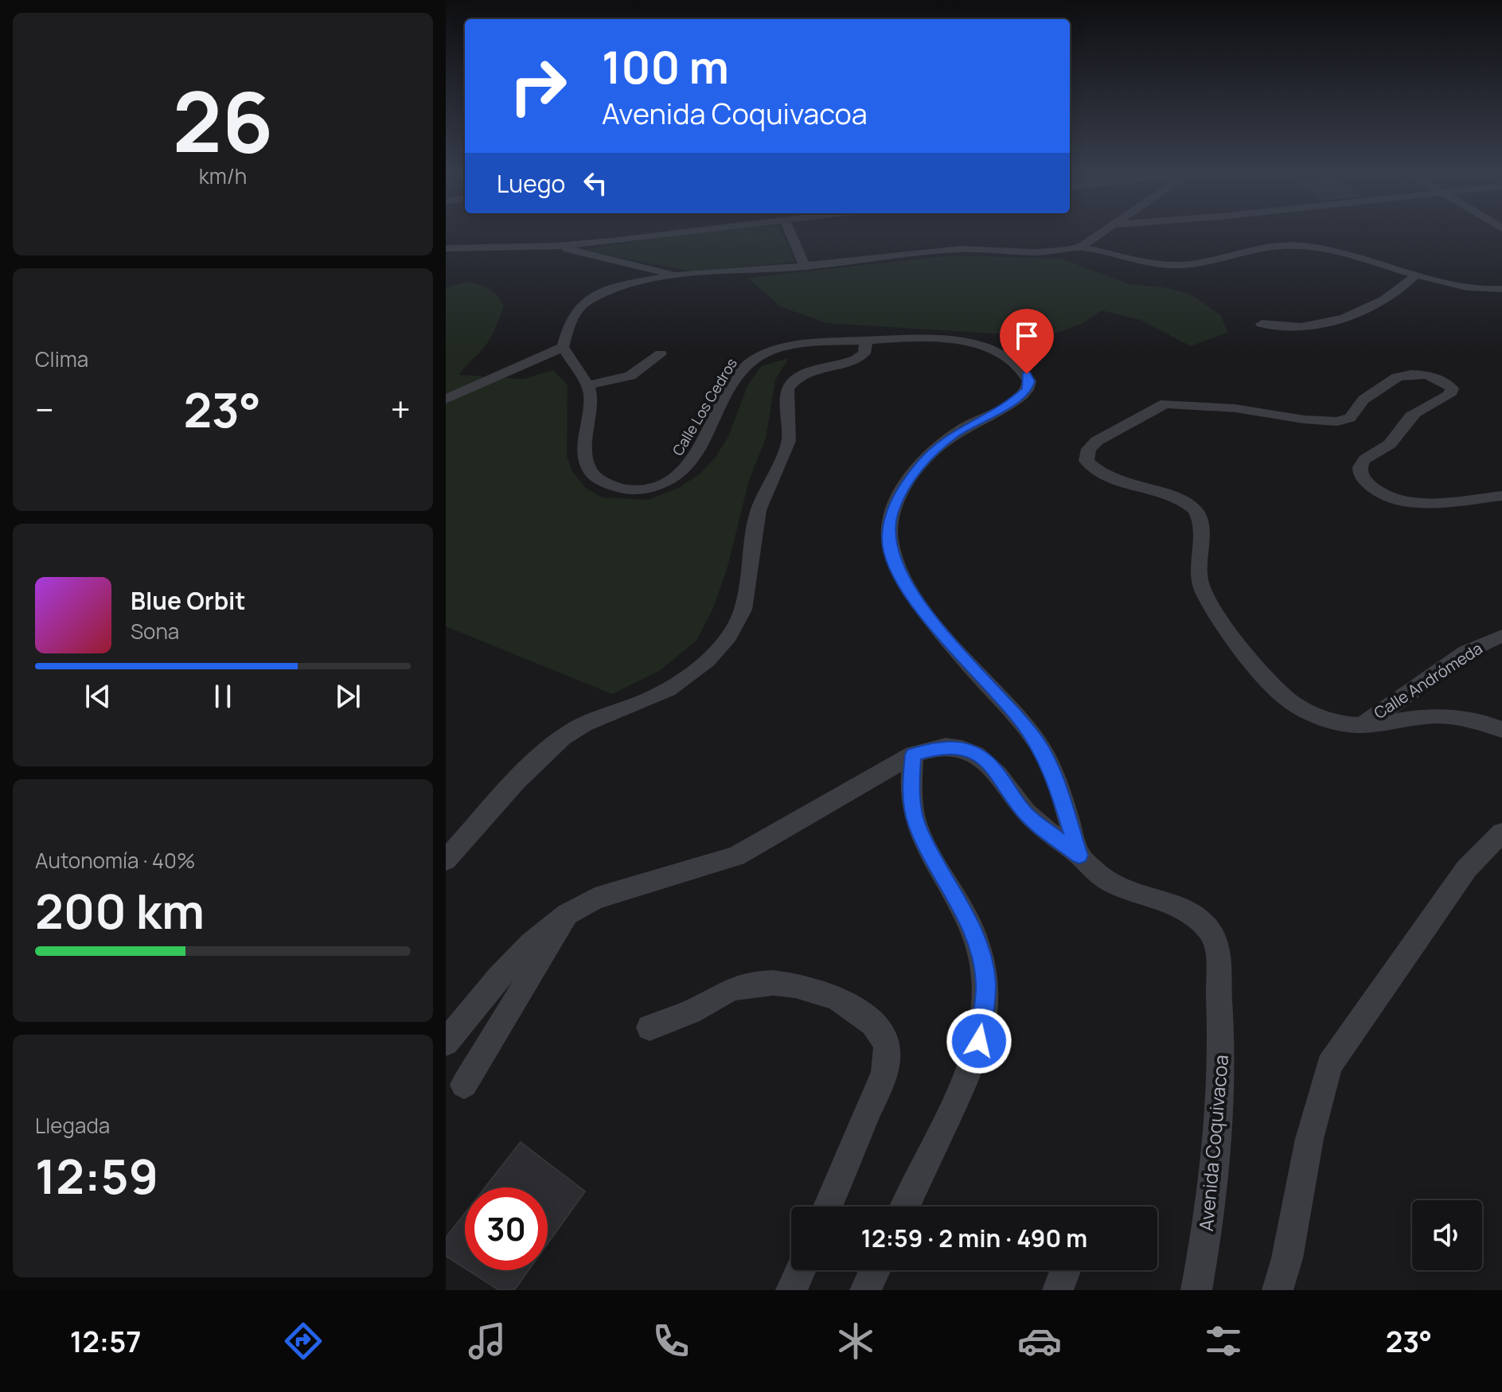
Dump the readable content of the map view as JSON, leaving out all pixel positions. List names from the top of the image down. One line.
{"streets":{"street":["Calle Los Cedros","Calle Andrómeda","Avenida Coquivacoa"]},"crossings":[["Calle Los Cedros","Avenida Coquivacoa"]],"page":{"tile":[["26","km/h"],"Clima",["Autonomía · 40%","200 km"],["Llegada","12:59"]],"turn":["100 m","Avenida Coquivacoa"],"then":"Luego","heat":["−","23°","+"],"song":["Blue Orbit","Sona"],"limit":"30","trip":"12:59 · 2 min · 490 m","tabs":["12:57","23°"]}}
